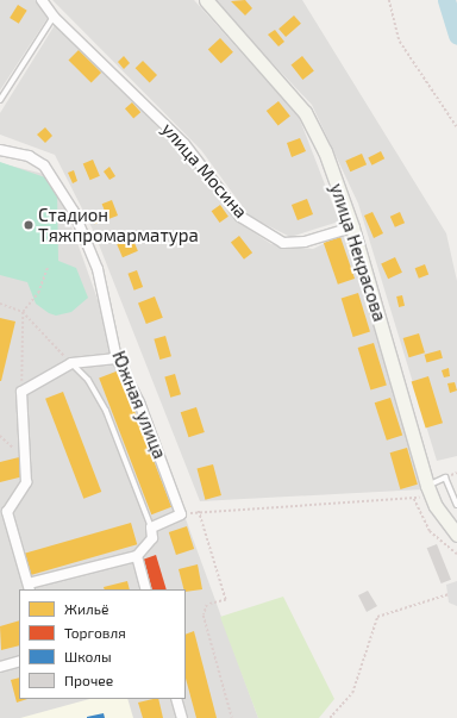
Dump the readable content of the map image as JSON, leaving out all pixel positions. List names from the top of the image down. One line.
{"streets":{"main road":["улица Некрасова"],"street":["улица Мосина","Южная улица"]},"crossings":[["улица Мосина","улица Некрасова"]],"places":["Стадион Тяжпромарматура"],"legend":["Жильё","Торговля","Школы","Прочее"]}
